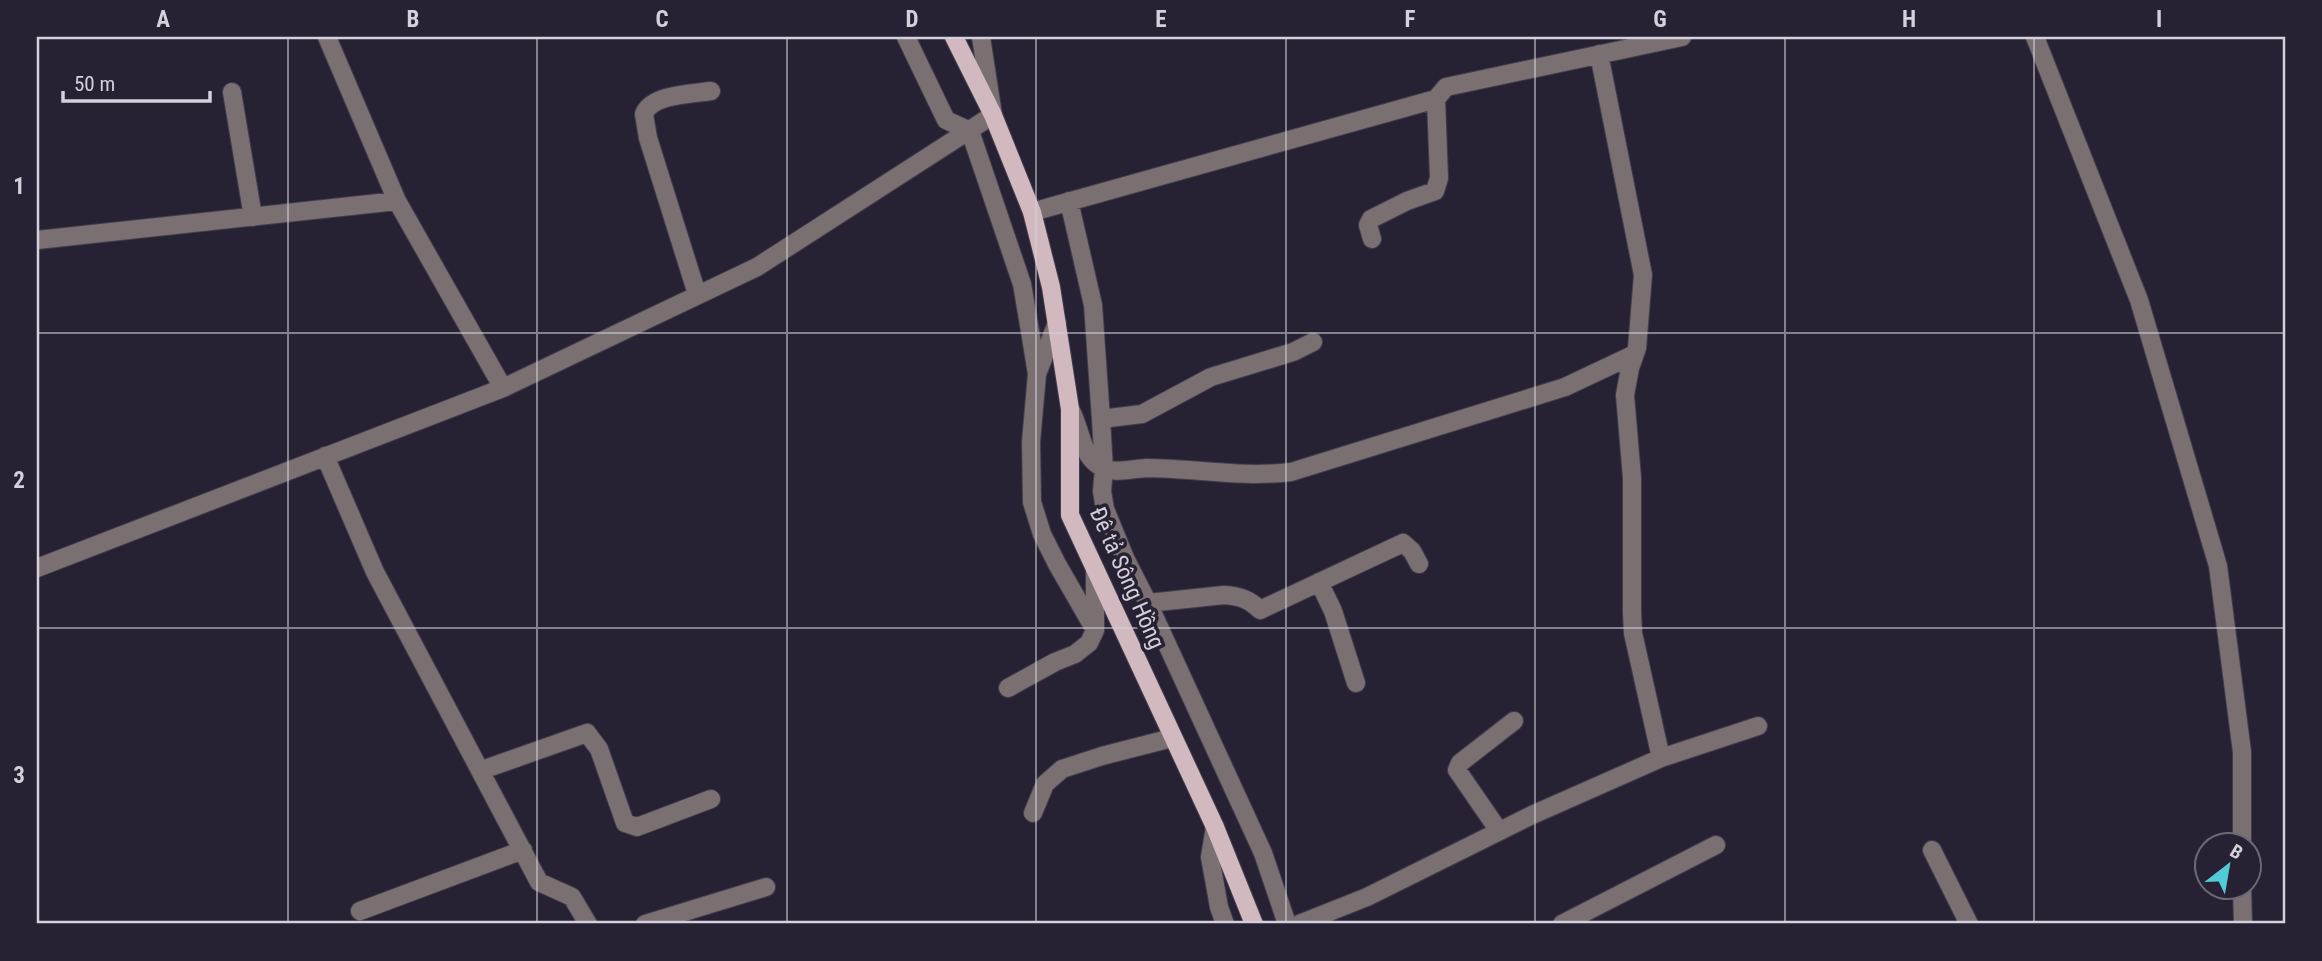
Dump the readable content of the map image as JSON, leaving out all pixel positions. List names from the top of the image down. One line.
{"streets":{"main road":["Đê tả Sông Hồng"]},"scale_bar":"50 m","north":"top right","grid":{"columns":["A","B","C","D","E","F","G","H","I"],"rows":["1","2","3"]}}
